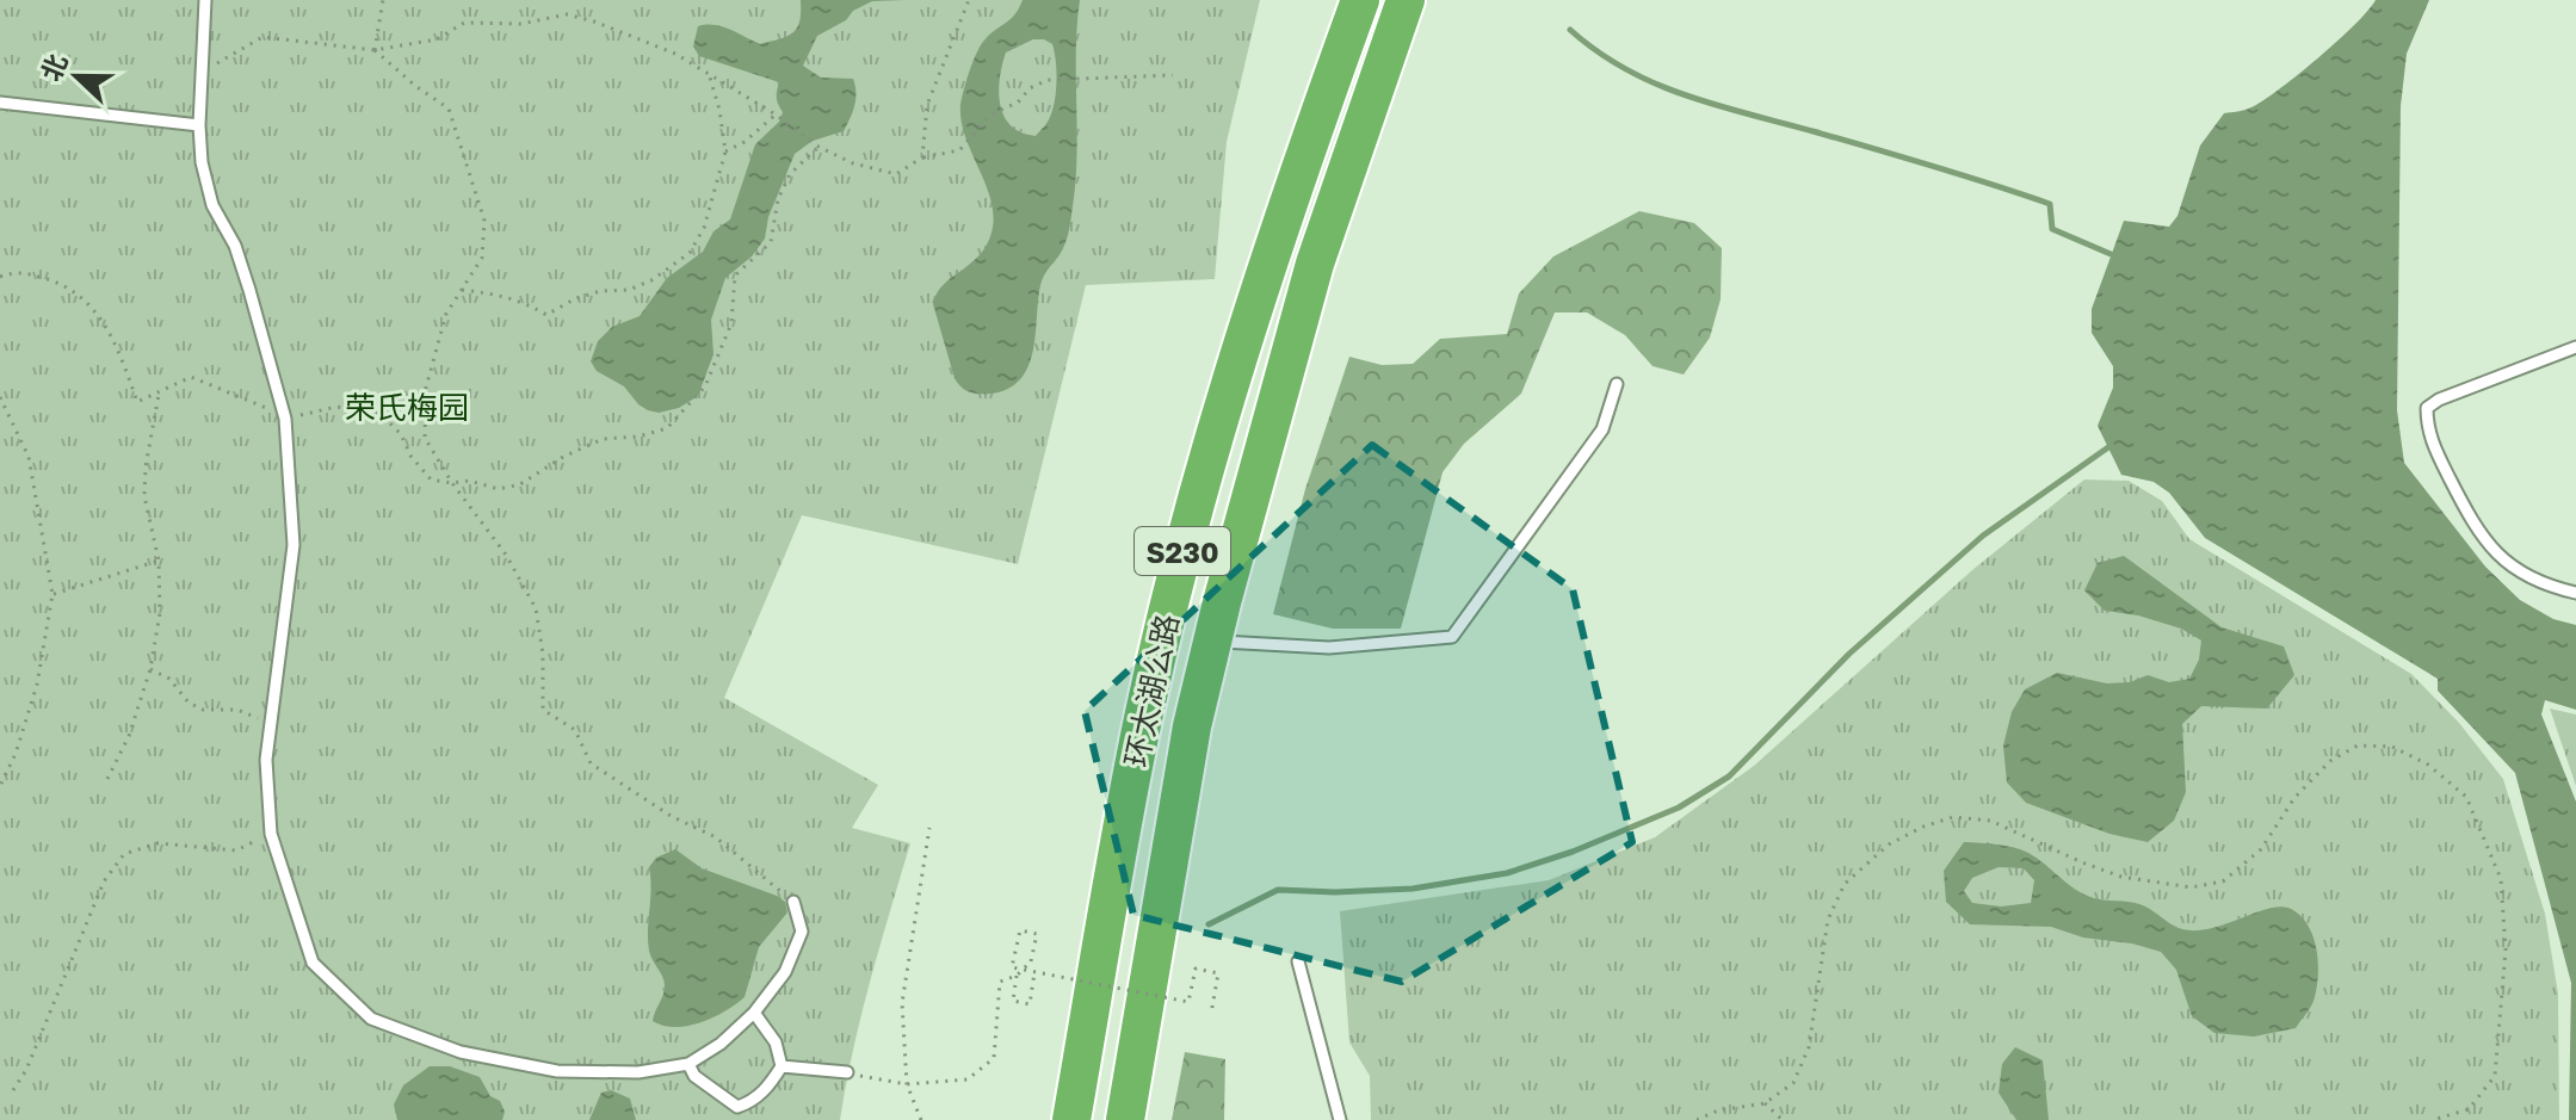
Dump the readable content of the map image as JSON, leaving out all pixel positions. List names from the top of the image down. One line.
{"streets":{"highway":["S230","环太湖公路"]},"parks":["荣氏梅园"],"north":"left"}
